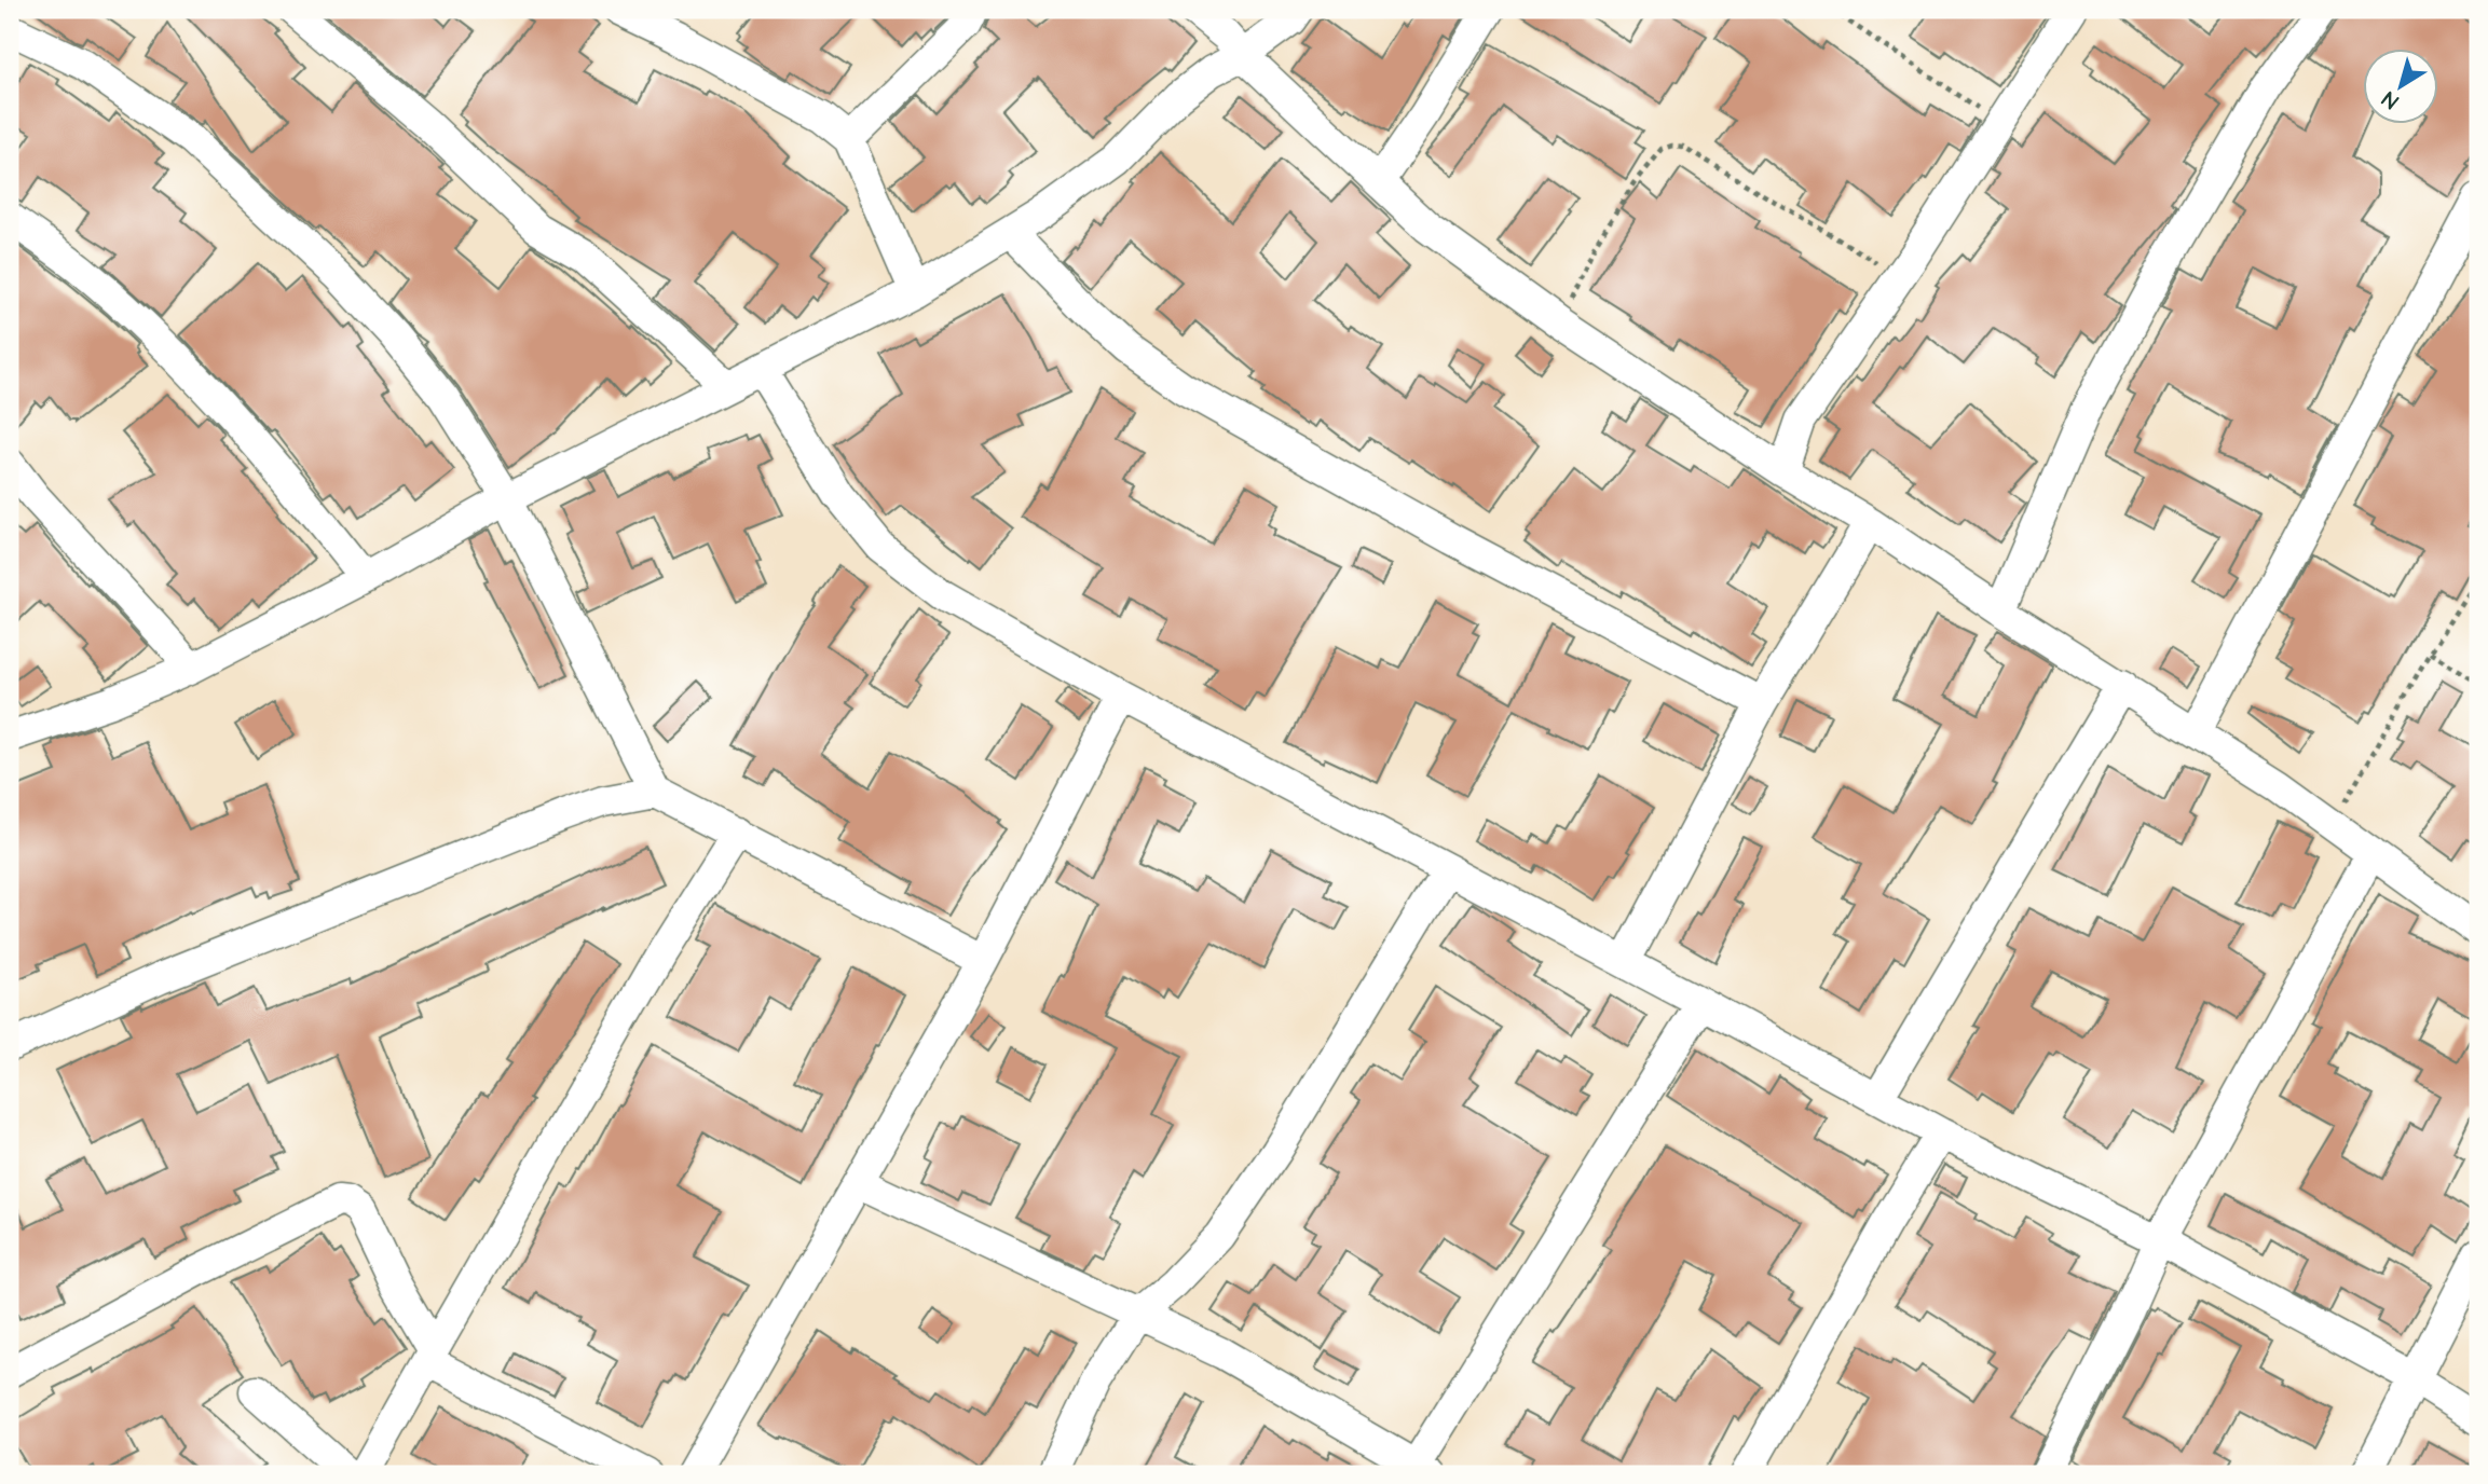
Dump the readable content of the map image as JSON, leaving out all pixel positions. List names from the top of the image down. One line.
{"north":"bottom left"}
